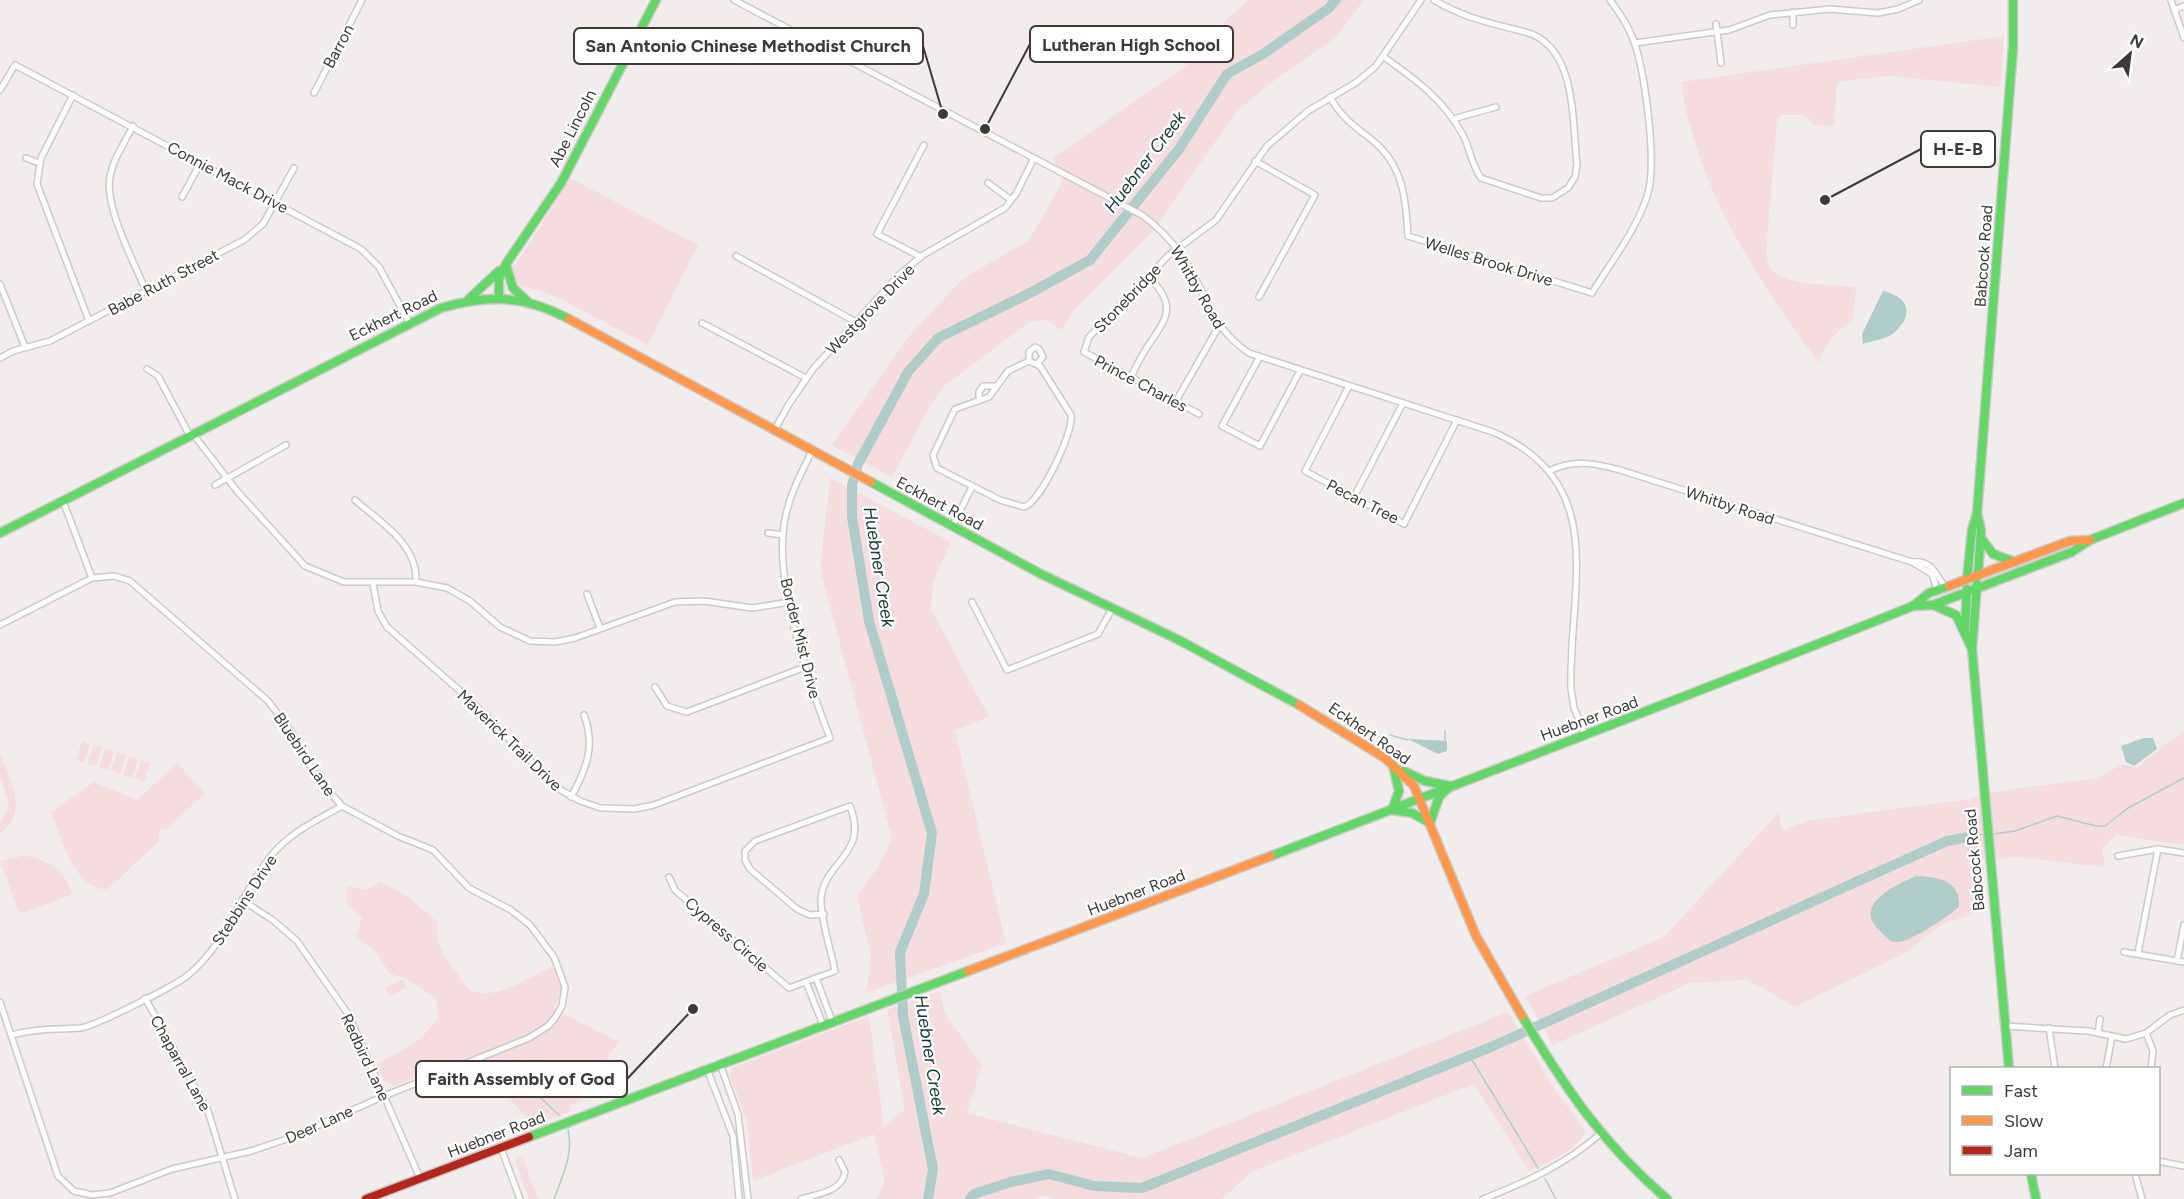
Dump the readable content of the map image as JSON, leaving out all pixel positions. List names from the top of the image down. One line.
{"streets":{"main road":["Abe Lincoln","Babcock Road","Eckhert Road","Huebner Road"],"street":["Barron","Connie Mack Drive","Welles Brook Drive","Babe Ruth Street","Whitby Road","Stonebridge","Westgrove Drive","Prince Charles","Pecan Tree","Border Mist Drive","Maverick Trail Drive","Bluebird Lane","Stebbins Drive","Cypress Circle","Redbird Lane","Chaparral Lane","Deer Lane"]},"crossings":[["Abe Lincoln","Eckhert Road"],["Connie Mack Drive","Babe Ruth Street"],["Connie Mack Drive","Eckhert Road"],["Babcock Road","Huebner Road"],["Welles Brook Drive","Stonebridge"],["Whitby Road","Stonebridge"],["Whitby Road","Westgrove Drive"],["Whitby Road","Pecan Tree"],["Whitby Road","Huebner Road"],["Stonebridge","Prince Charles"],["Westgrove Drive","Eckhert Road"],["Eckhert Road","Border Mist Drive"],["Eckhert Road","Huebner Road"],["Border Mist Drive","Maverick Trail Drive"],["Huebner Road","Redbird Lane"],["Bluebird Lane","Stebbins Drive"],["Bluebird Lane","Deer Lane"],["Stebbins Drive","Redbird Lane"],["Stebbins Drive","Chaparral Lane"],["Stebbins Drive","Deer Lane"],["Redbird Lane","Deer Lane"],["Chaparral Lane","Deer Lane"]],"water":["Huebner Creek"],"places":["San Antonio Chinese Methodist Church","Lutheran High School","H-E-B","Faith Assembly of God"],"legend":["Fast","Slow","Jam"],"north":"top right"}
